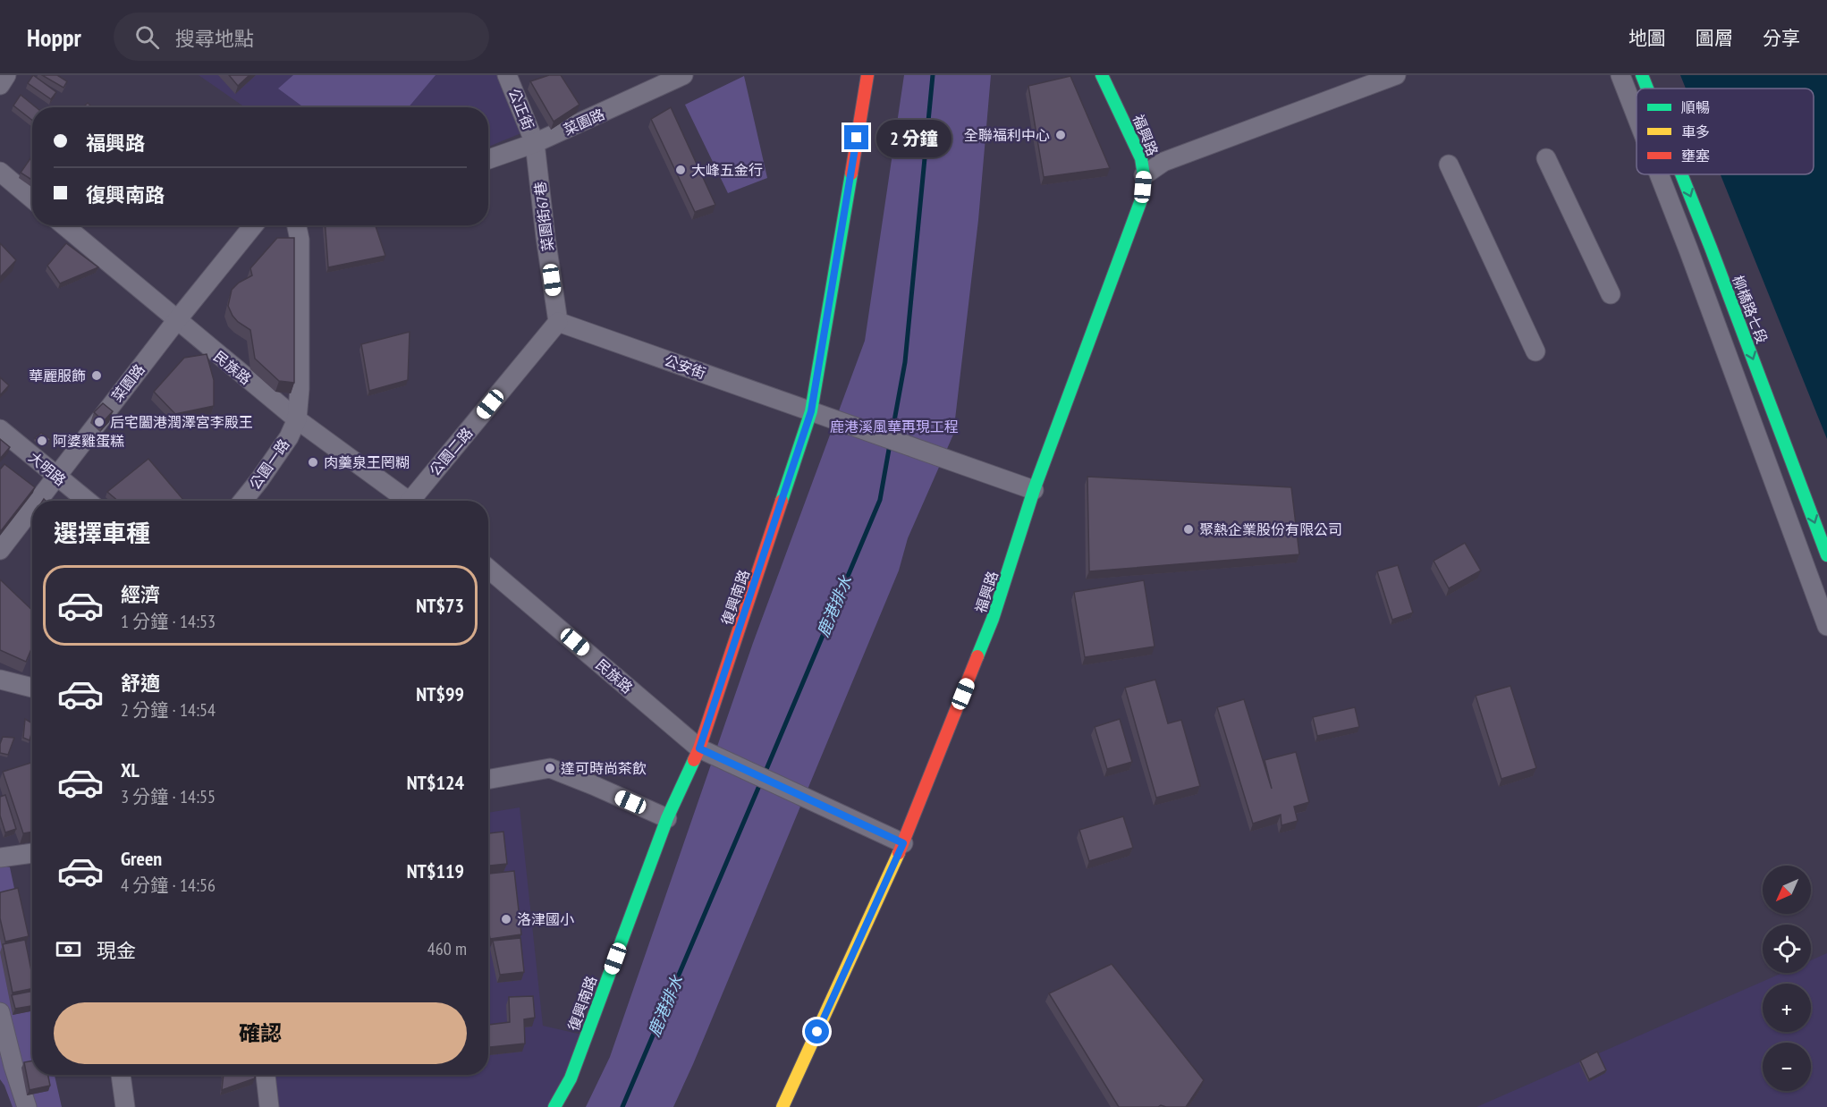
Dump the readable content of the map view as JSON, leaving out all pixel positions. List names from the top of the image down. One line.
{"streets":{"street":["公正街","菜園路","福興路","菜園街67巷","柳橋路七段","公安街","民族路","公園二路","公園一路","大明路","復興南路"]},"crossings":[["公正街","菜園路"],["公正街","菜園街67巷"],["菜園路","菜園街67巷"],["菜園路","民族路"],["菜園路","大明路"],["福興路","公安街"],["福興路","民族路"],["菜園街67巷","公安街"],["菜園街67巷","公園二路"],["公安街","公園二路"],["公安街","復興南路"],["民族路","公園一路"],["民族路","復興南路"]],"water":["鹿港排水"],"parks":["鹿港溪風華再現工程"],"places":["全聯福利中心","大峰五金行","華麗服飾","后宅闔港潤澤宮李殿王","阿婆雞蛋糕","肉羹泉王罔糊","聚熱企業股份有限公司","達可時尚茶飲","洛津國小"],"legend":["順暢","車多","壅塞"],"north":"bottom left","page":{"header":"Hoppr","search":"搜尋地點","nav":["地圖","圖層","分享"],"banner":["福興路","復興南路"],"bubble":"2 分鐘","heading":"選擇車種","list":[{"name":"經濟","note":"1 分鐘 · 14:53","value":"NT$73"},{"name":"舒適","note":"2 分鐘 · 14:54","value":"NT$99"},{"name":"XL","note":"3 分鐘 · 14:55","value":"NT$124"},{"name":"Green","note":"4 分鐘 · 14:56","value":"NT$119"}],"map_buttons":["+","−"],"pay":["現金","460 m"],"buttons":"確認"}}
